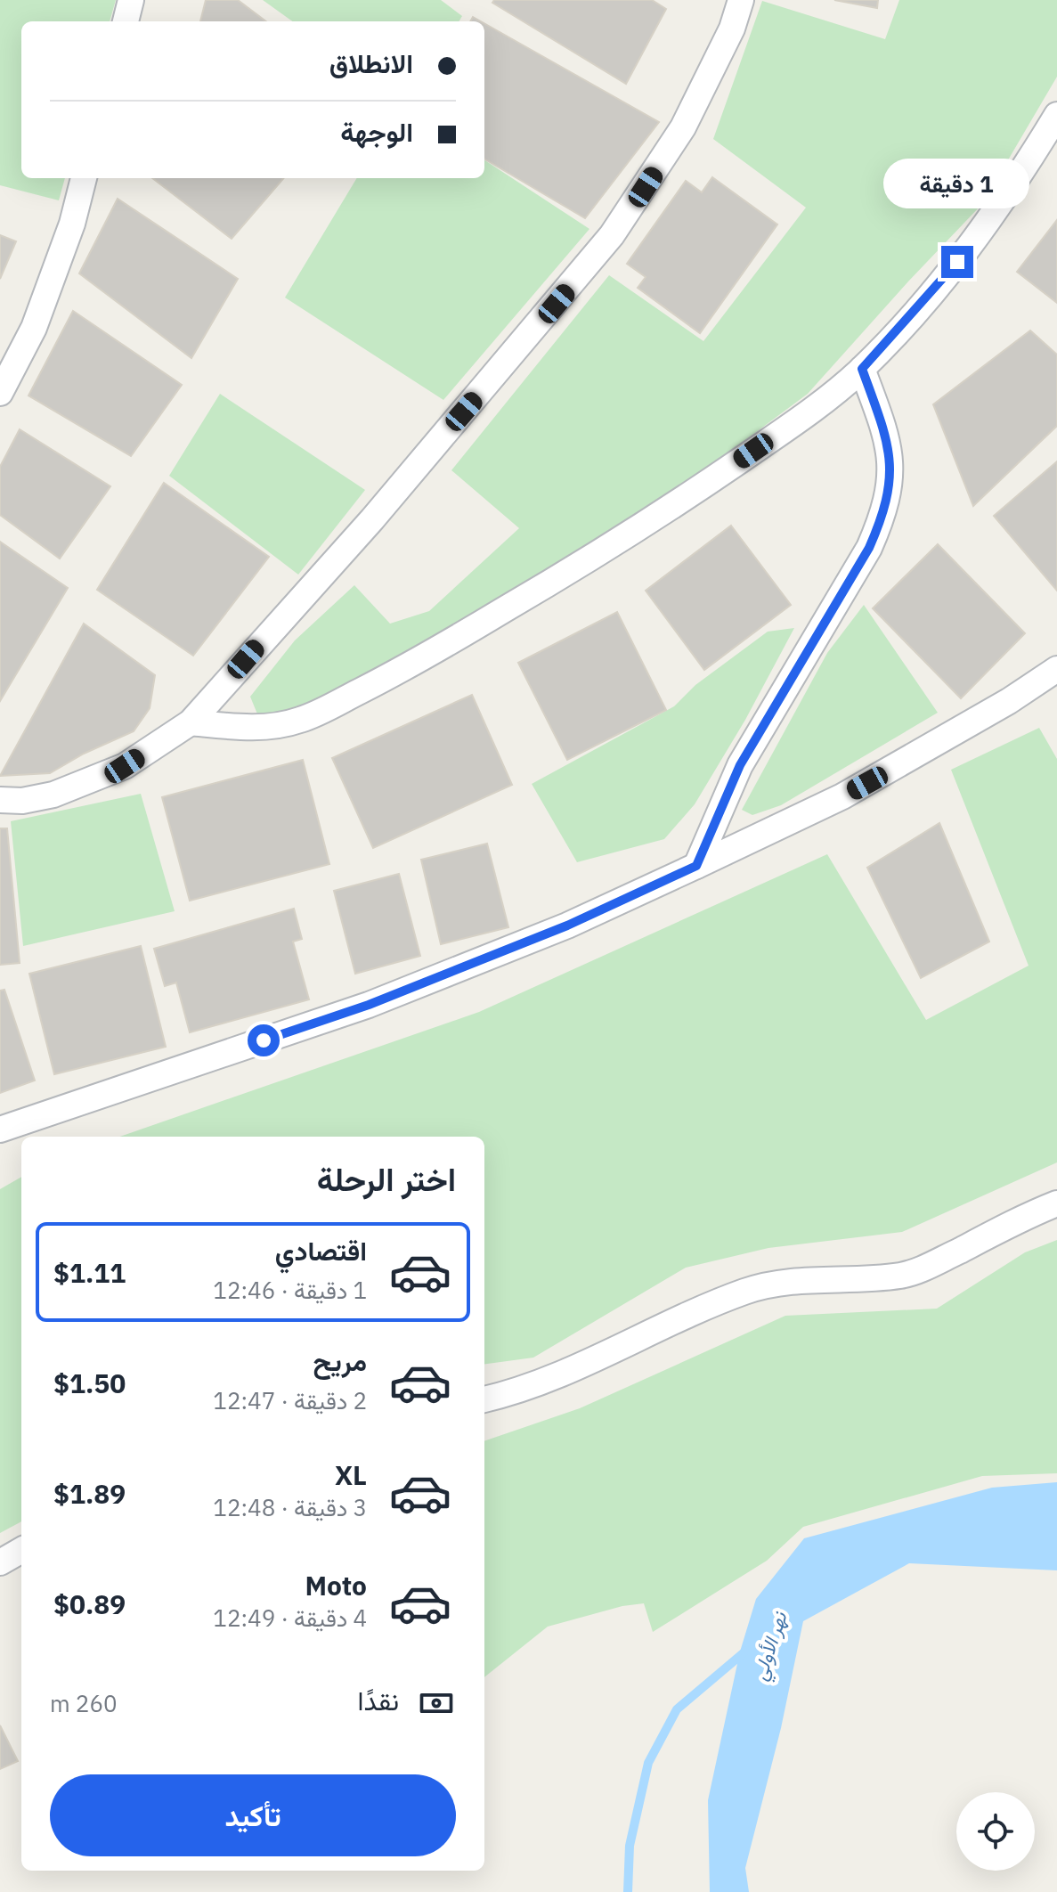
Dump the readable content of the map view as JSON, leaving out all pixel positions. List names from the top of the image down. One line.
{"water":["نهر الأولي"],"page":{"banner":["الانطلاق","الوجهة"],"bubble":"1 دقيقة","heading":"اختر الرحلة","list":[{"name":"اقتصادي","note":"1 دقيقة · 12:46","value":"$1.11"},{"name":"مريح","note":"2 دقيقة · 12:47","value":"$1.50"},{"name":"XL","note":"3 دقيقة · 12:48","value":"$1.89"},{"name":"Moto","note":"4 دقيقة · 12:49","value":"$0.89"}],"pay":["نقدًا","260 m"],"buttons":"تأكيد"}}
